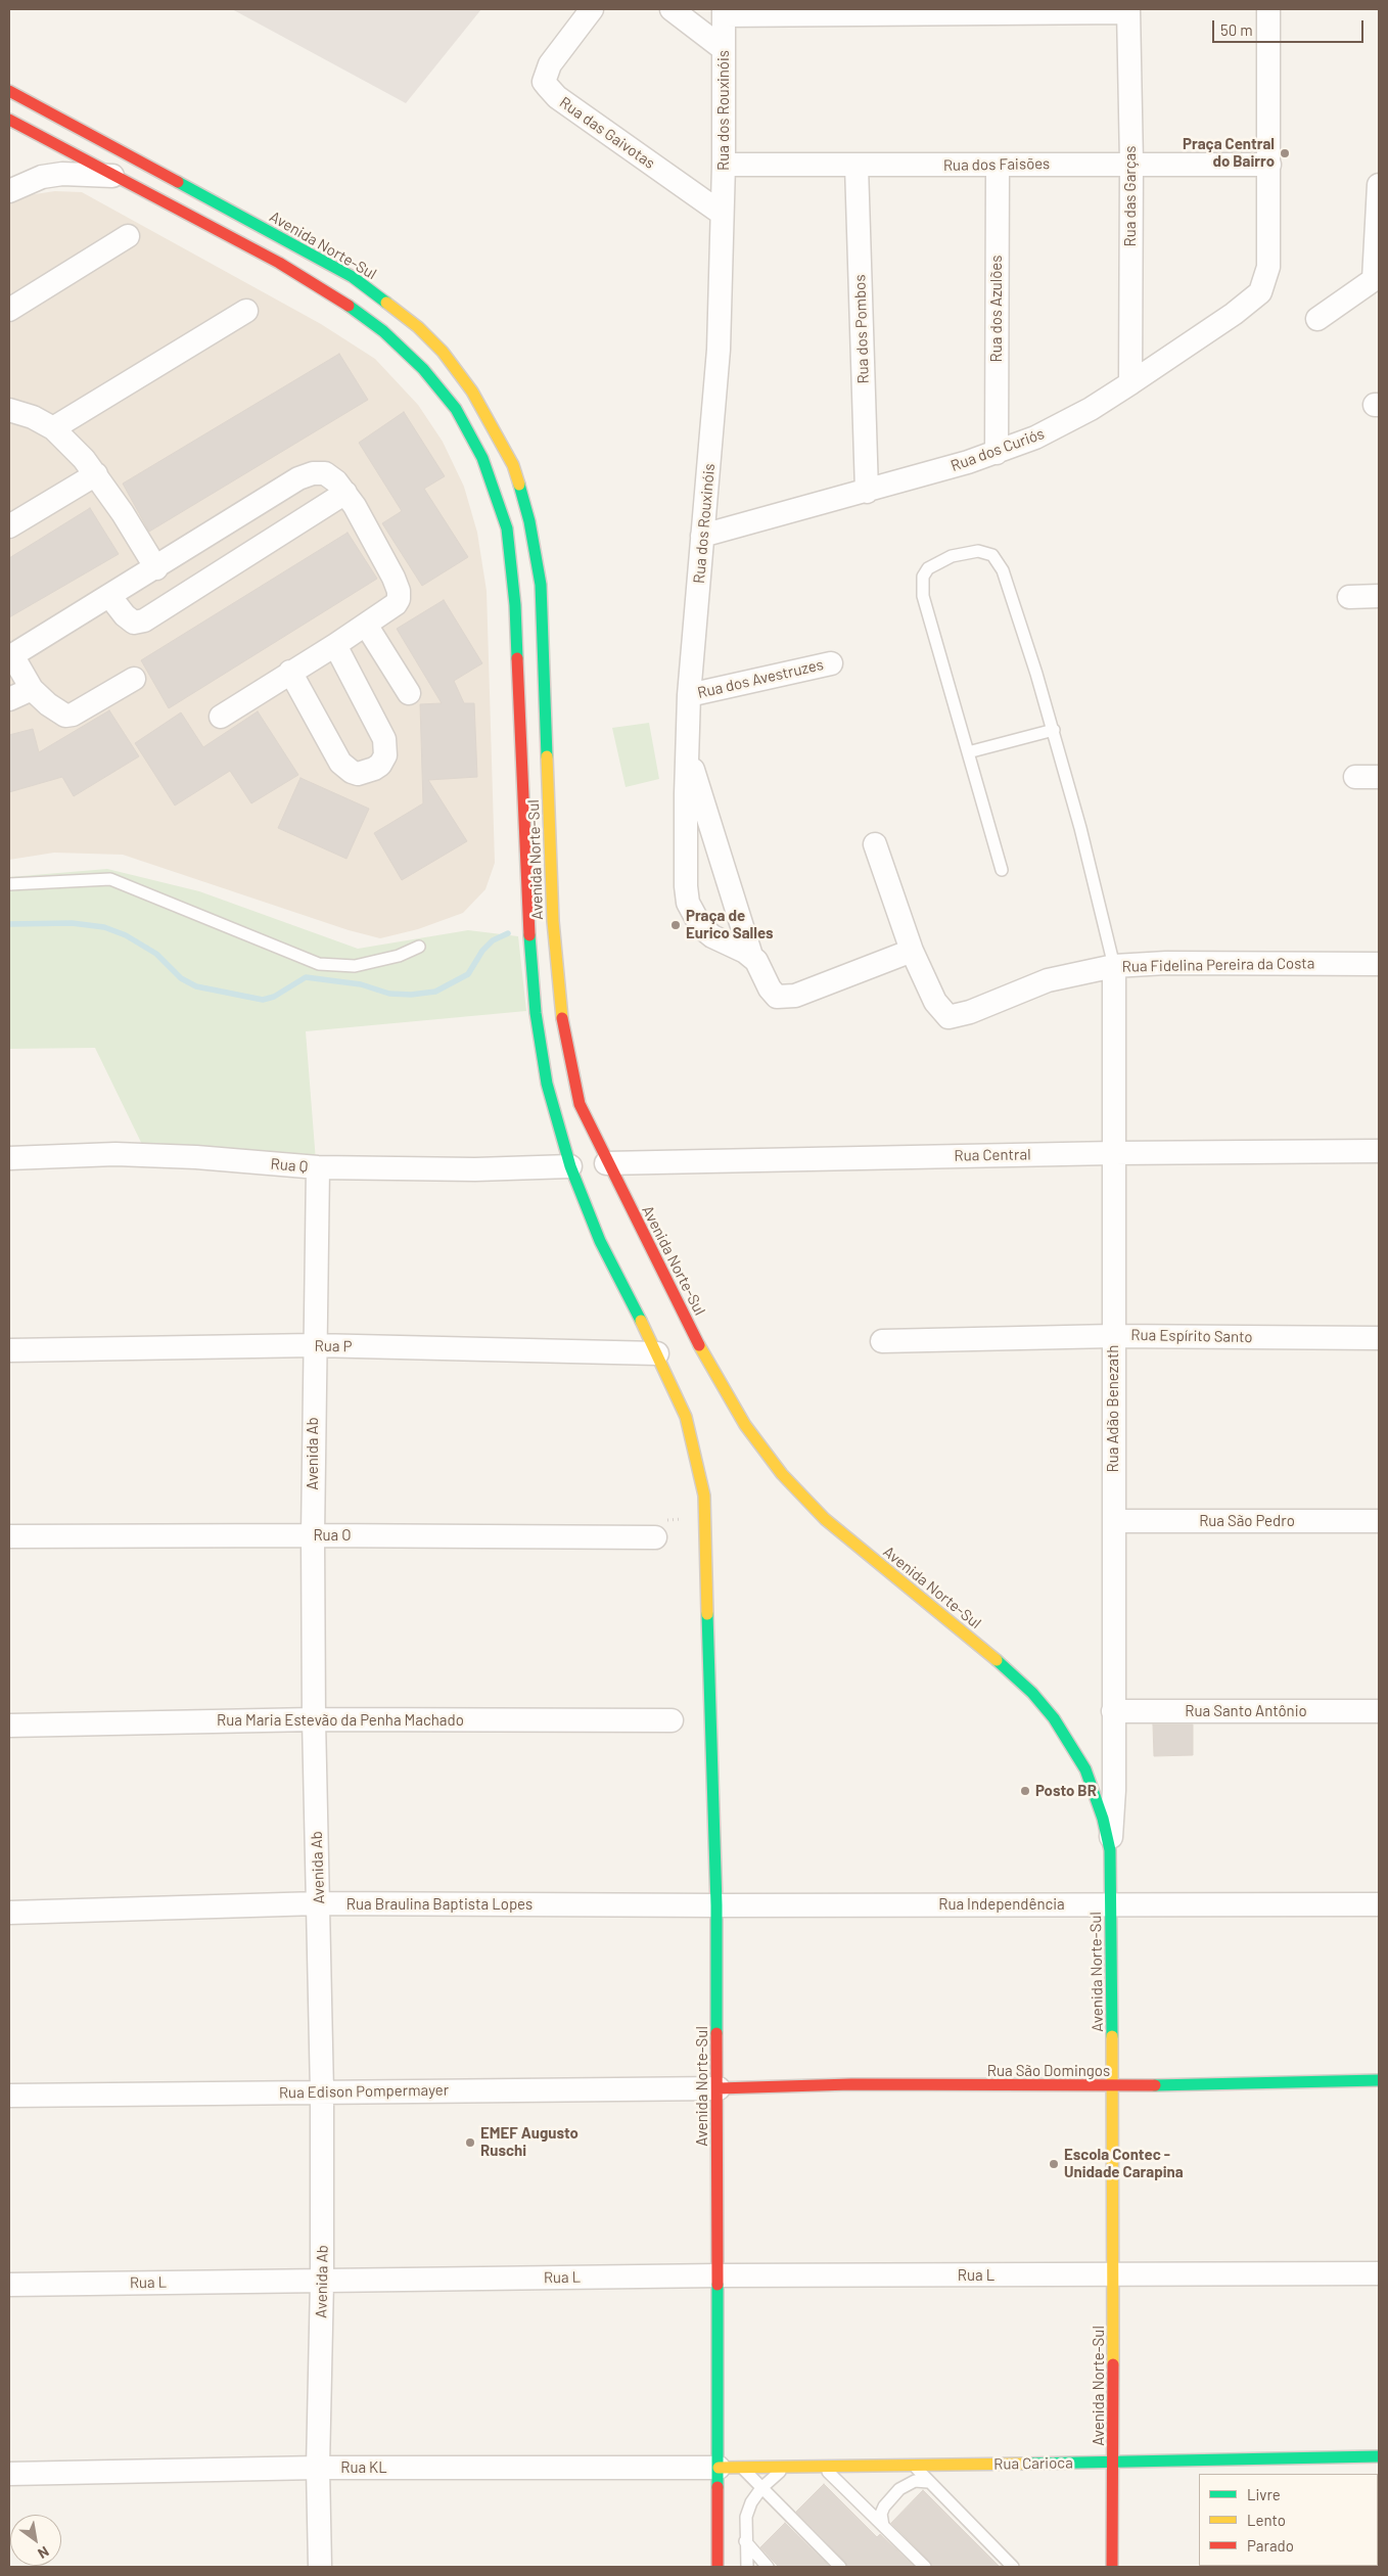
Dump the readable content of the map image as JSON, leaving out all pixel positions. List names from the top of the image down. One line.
{"streets":{"main road":["Avenida Norte-Sul","Rua São Domingos","Rua Carioca"],"street":["Rua dos Rouxinóis","Rua das Gaivotas","Rua dos Faisões","Rua das Garças","Rua dos Azulões","Rua dos Pombos","Rua dos Curiós","Rua dos Avestruzes","Rua Fidelina Pereira da Costa","Rua Central","Rua Q","Rua Espírito Santo","Rua P","Rua Adão Benezath","Avenida Ab","Rua São Pedro","Rua O","Rua Santo Antônio","Rua Maria Estevão da Penha Machado","Rua Braulina Baptista Lopes","Rua Independência","Rua Edison Pompermayer","Rua L","Rua KL"]},"crossings":[["Rua dos Rouxinóis","Rua das Gaivotas"],["Rua dos Rouxinóis","Rua dos Faisões"],["Rua dos Rouxinóis","Rua dos Curiós"],["Rua dos Rouxinóis","Rua dos Avestruzes"],["Rua dos Faisões","Rua das Garças"],["Rua dos Faisões","Rua dos Azulões"],["Rua dos Faisões","Rua dos Pombos"],["Rua dos Faisões","Rua dos Curiós"],["Rua das Garças","Rua dos Curiós"],["Avenida Norte-Sul","Rua Central"],["Avenida Norte-Sul","Rua Q"],["Avenida Norte-Sul","Rua P"],["Avenida Norte-Sul","Rua Adão Benezath"],["Avenida Norte-Sul","Rua Braulina Baptista Lopes"],["Avenida Norte-Sul","Rua Independência"],["Avenida Norte-Sul","Rua São Domingos"],["Avenida Norte-Sul","Rua Edison Pompermayer"],["Avenida Norte-Sul","Rua L"],["Avenida Norte-Sul","Rua Carioca"],["Avenida Norte-Sul","Rua KL"],["Rua dos Azulões","Rua dos Curiós"],["Rua dos Pombos","Rua dos Curiós"],["Rua Fidelina Pereira da Costa","Rua Adão Benezath"],["Rua Central","Rua Adão Benezath"],["Rua Q","Avenida Ab"],["Rua Espírito Santo","Rua Adão Benezath"],["Rua P","Avenida Ab"],["Rua Adão Benezath","Rua São Pedro"],["Rua Adão Benezath","Rua Santo Antônio"],["Avenida Ab","Rua O"],["Avenida Ab","Rua Maria Estevão da Penha Machado"],["Avenida Ab","Rua Braulina Baptista Lopes"],["Avenida Ab","Rua Edison Pompermayer"],["Avenida Ab","Rua L"],["Avenida Ab","Rua KL"],["Rua Braulina Baptista Lopes","Rua Independência"],["Rua São Domingos","Rua Edison Pompermayer"],["Rua Carioca","Rua KL"]],"places":["Praça Central do Bairro","Praça de Eurico Salles","Posto BR","EMEF Augusto Ruschi","Escola Contec - Unidade Carapina"],"legend":["Livre","Lento","Parado"],"scale_bar":"50 m","north":"bottom right"}
